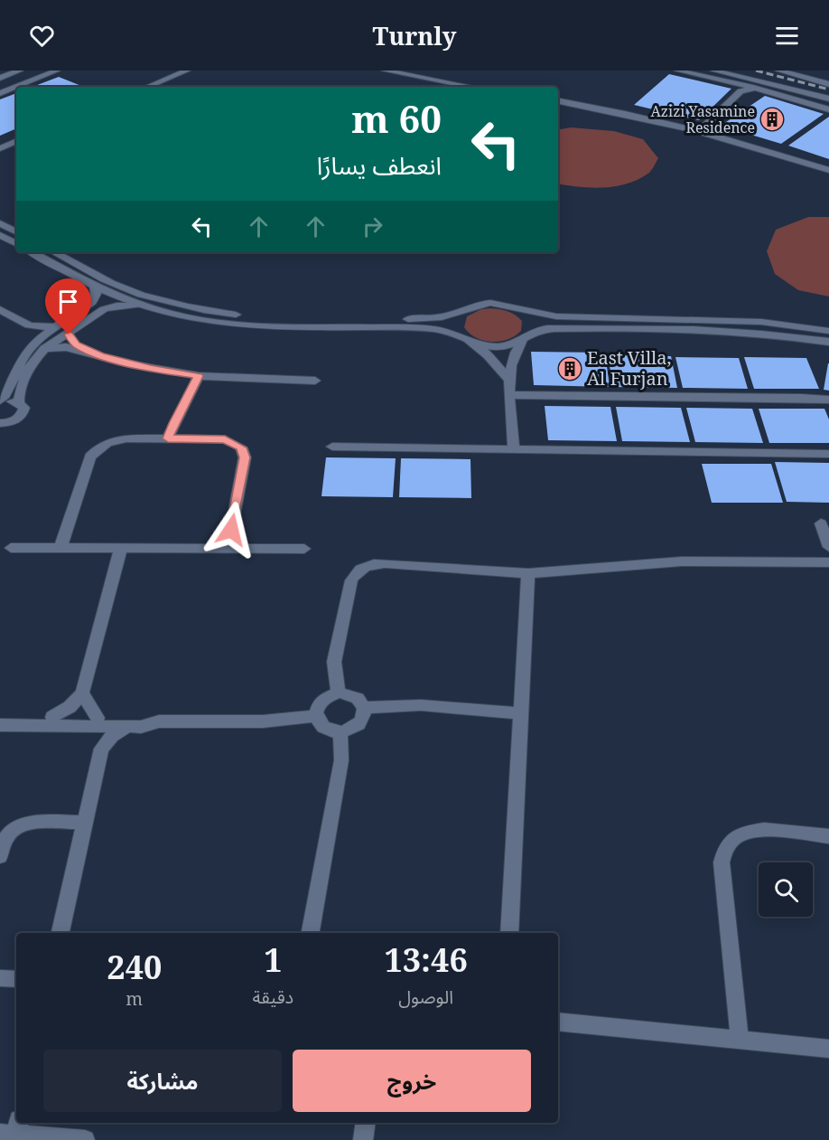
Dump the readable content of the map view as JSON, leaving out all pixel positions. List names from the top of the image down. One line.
{"places":{"building":["Azizi Yasamine Residence","East Villa, Al Furjan"]},"page":{"header":"Turnly","turn":["60 m","انعطف يسارًا"],"eta":["13:46","الوصول","1","دقيقة","240","m"],"buttons":["خروج","مشاركة"]}}
